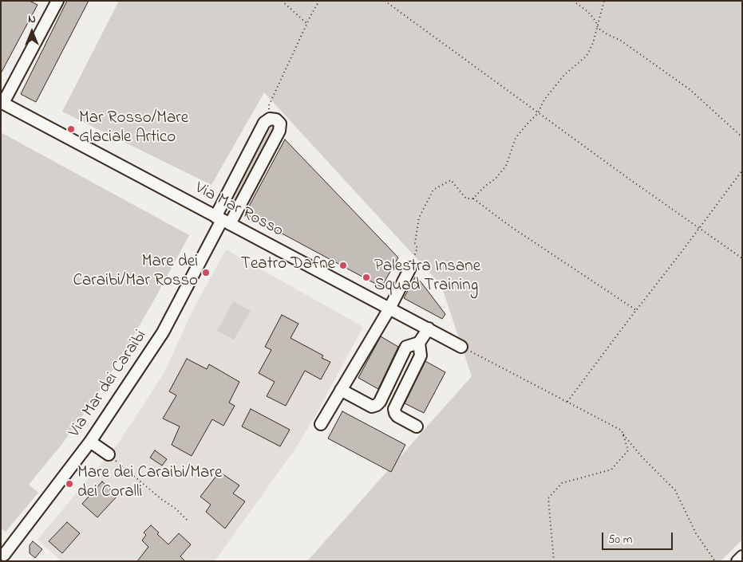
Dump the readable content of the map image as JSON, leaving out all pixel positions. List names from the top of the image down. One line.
{"streets":{"street":["Via Mar Rosso","Via Mar dei Caraibi"]},"crossings":[["Via Mar Rosso","Via Mar dei Caraibi"]],"places":["Mar Rosso/Mare Glaciale Artico","Teatro Dafne","Mare dei Caraibi/Mar Rosso","Palestra Insane Squad Training","Mare dei Caraibi/Mare dei Coralli"],"scale_bar":"50 m","north":"top"}
